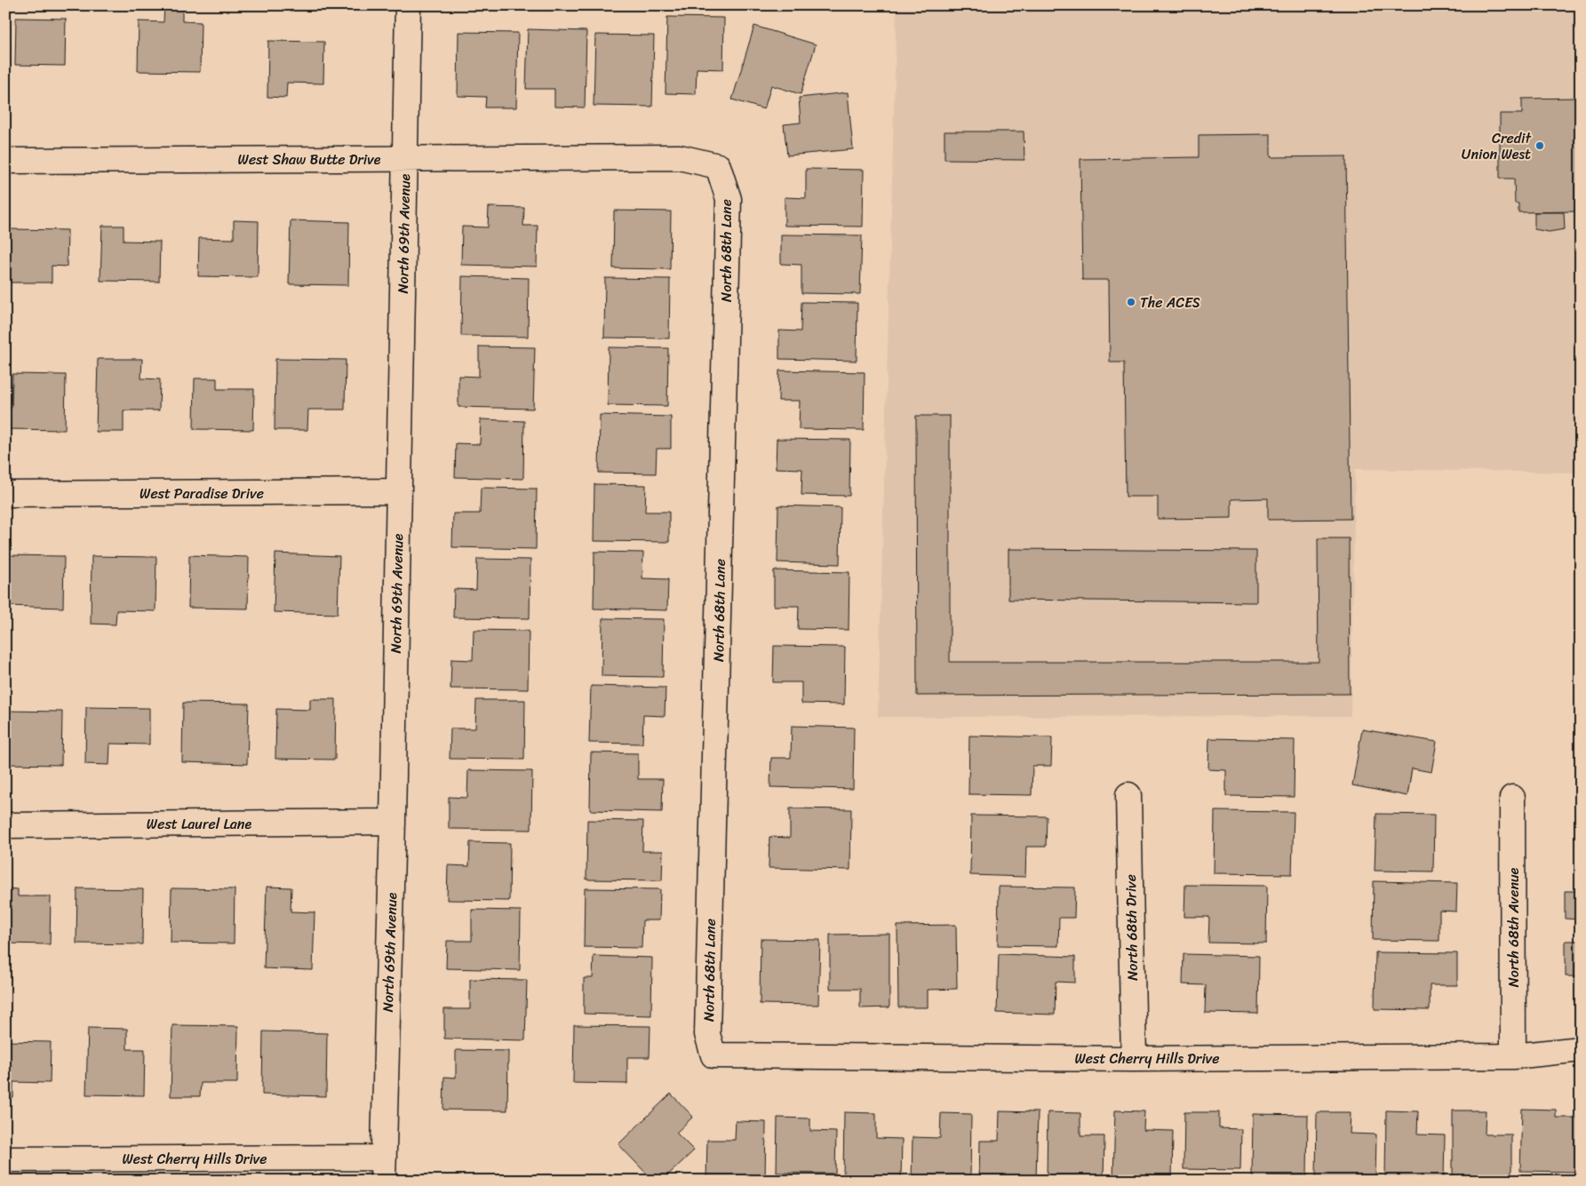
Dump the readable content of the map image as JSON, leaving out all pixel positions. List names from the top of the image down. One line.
{"streets":{"street":["West Shaw Butte Drive","North 69th Avenue","North 68th Lane","West Paradise Drive","West Laurel Lane","North 68th Drive","North 68th Avenue","West Cherry Hills Drive"]},"crossings":[["West Shaw Butte Drive","North 69th Avenue"],["West Shaw Butte Drive","North 68th Lane"],["North 69th Avenue","West Paradise Drive"],["North 69th Avenue","West Laurel Lane"],["North 69th Avenue","West Cherry Hills Drive"],["North 68th Lane","West Cherry Hills Drive"],["North 68th Drive","West Cherry Hills Drive"],["North 68th Avenue","West Cherry Hills Drive"]],"places":["Credit Union West","The ACES"]}
